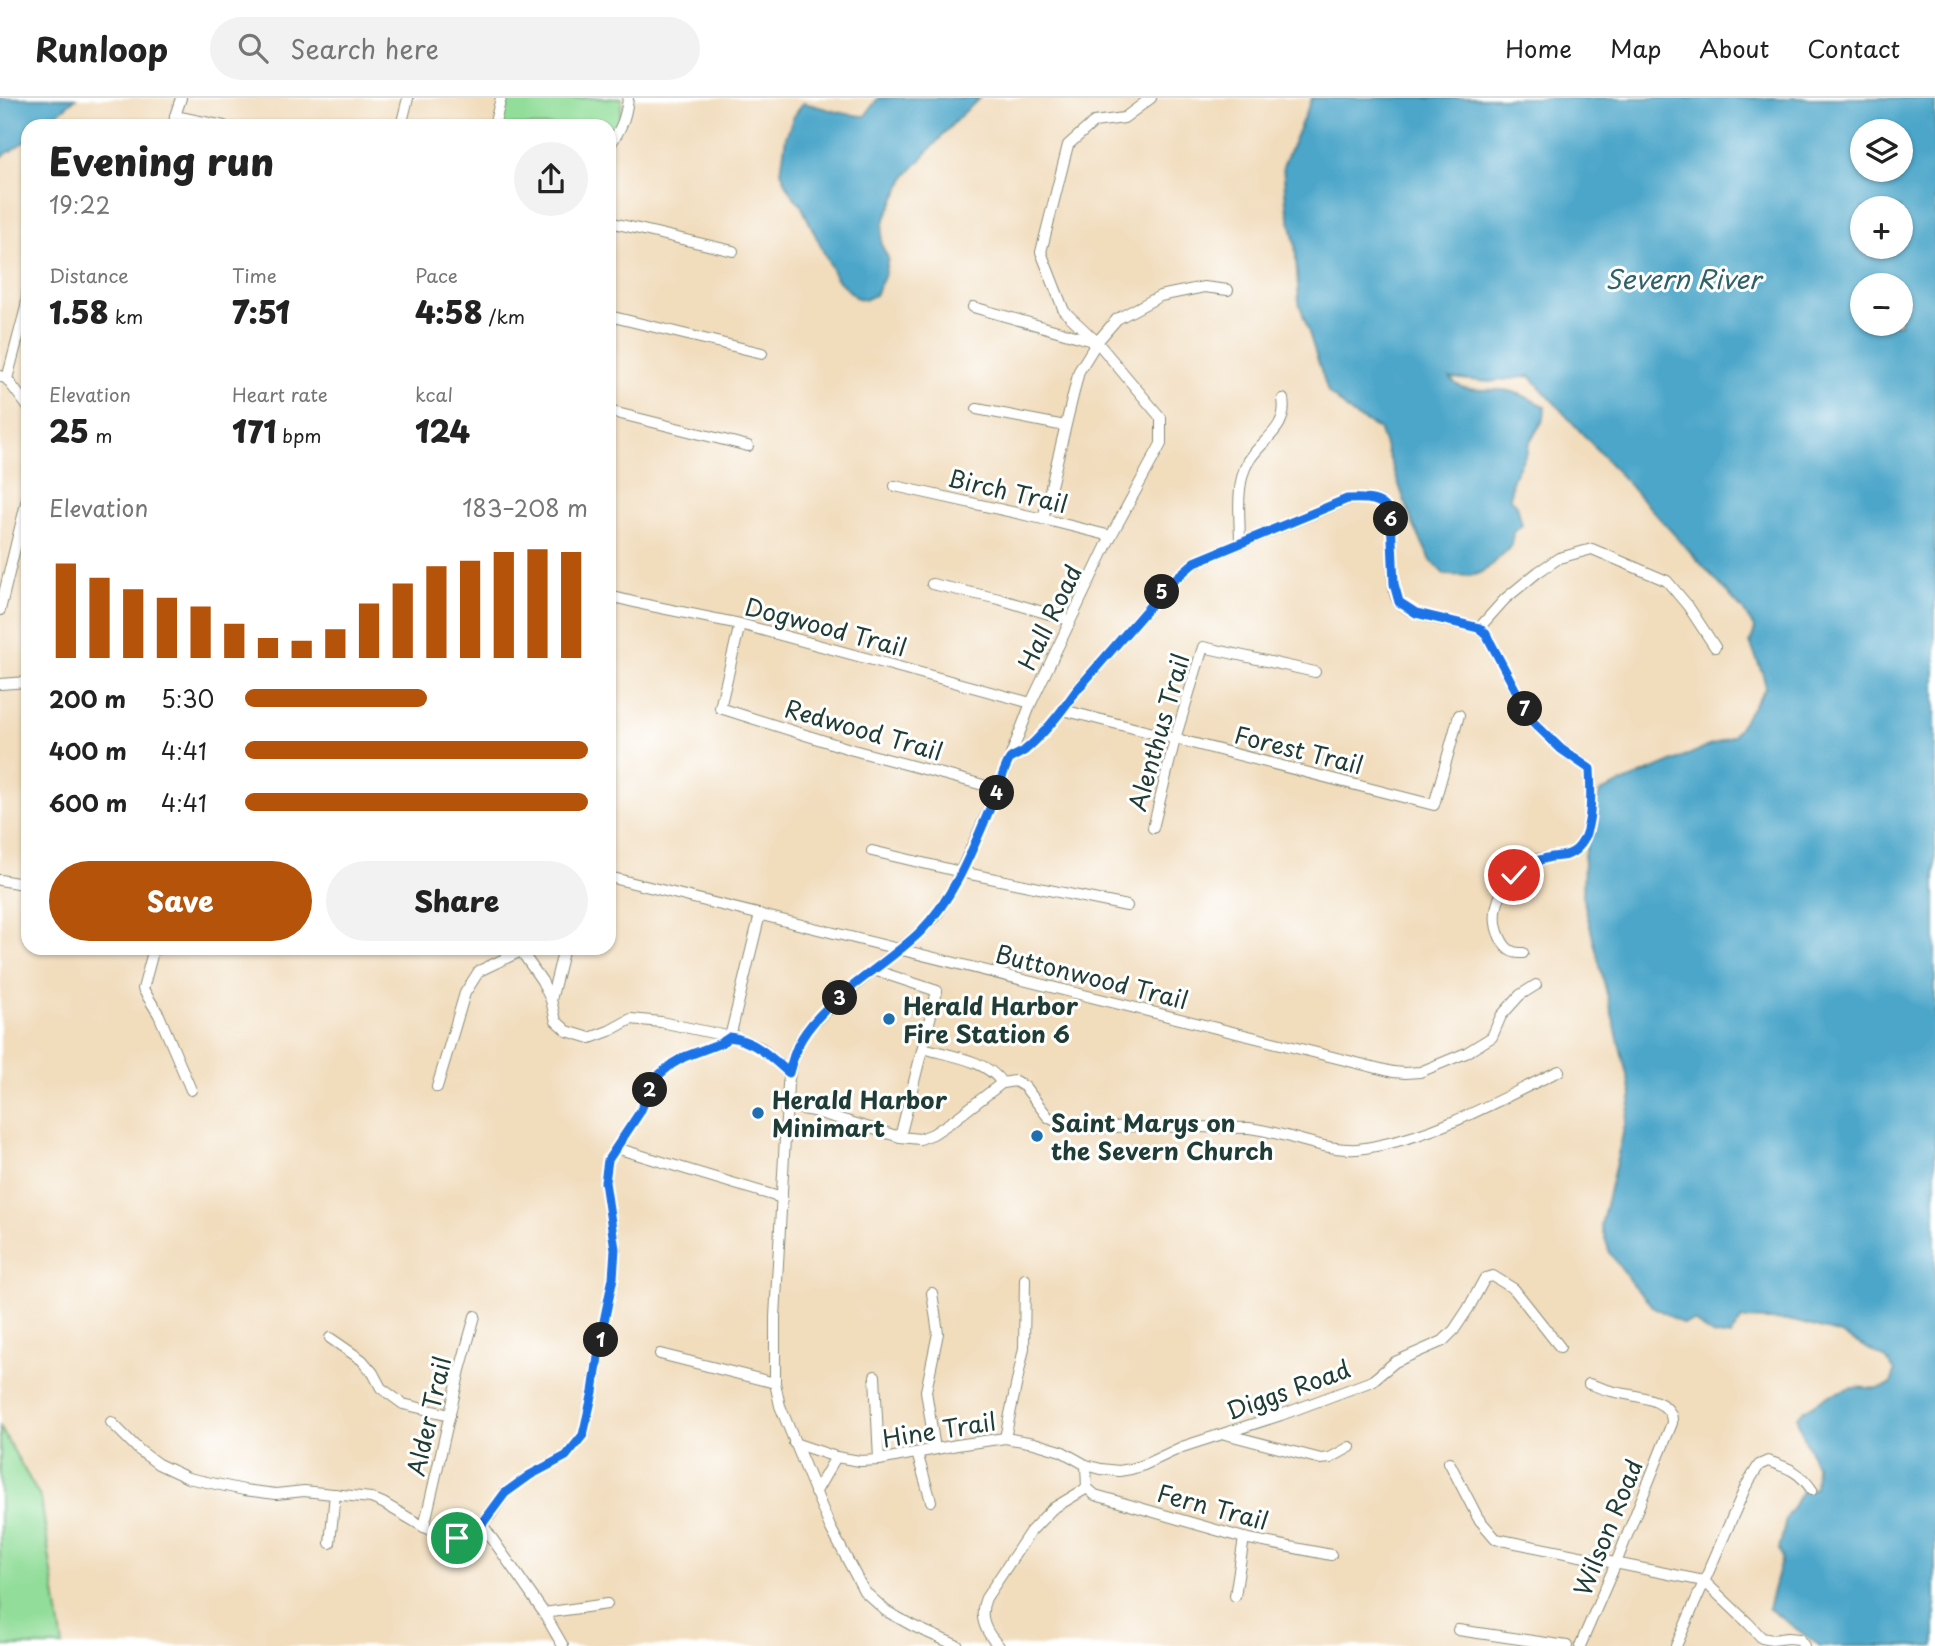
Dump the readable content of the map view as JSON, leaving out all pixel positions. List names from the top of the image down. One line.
{"streets":{"street":["Birch Trail","Hall Road","Dogwood Trail","Redwood Trail","Alenthus Trail","Forest Trail","Buttonwood Trail","Diggs Road","Alder Trail","Hine Trail","Fern Trail","Wilson Road"]},"crossings":[["Birch Trail","Hall Road"],["Hall Road","Dogwood Trail"],["Hall Road","Redwood Trail"],["Hall Road","Buttonwood Trail"],["Hall Road","Hine Trail"],["Dogwood Trail","Redwood Trail"],["Alenthus Trail","Forest Trail"],["Diggs Road","Hine Trail"]],"water":["Severn River"],"places":["Herald Harbor Fire Station 6","Herald Harbor Minimart","Saint Marys on the Severn Church"],"page":{"header":"Runloop","search":"Search here","nav":["Home","Map","About","Contact"],"map_buttons":["+","−"],"heading":["Evening run","19:22"],"stats":[["Distance","1.58 km"],["Time","7:51"],["Pace","4:58 /km"],["Elevation","25 m"],["Heart rate","171 bpm"],["kcal","124"]],"chart":["Elevation","183–208 m"],"pins":["6","5","7","4","3","2","1"],"list":[{"name":"200 m","note":"5:30"},{"name":"400 m","note":"4:41"},{"name":"600 m","note":"4:41"}],"buttons":["Save","Share"]}}
